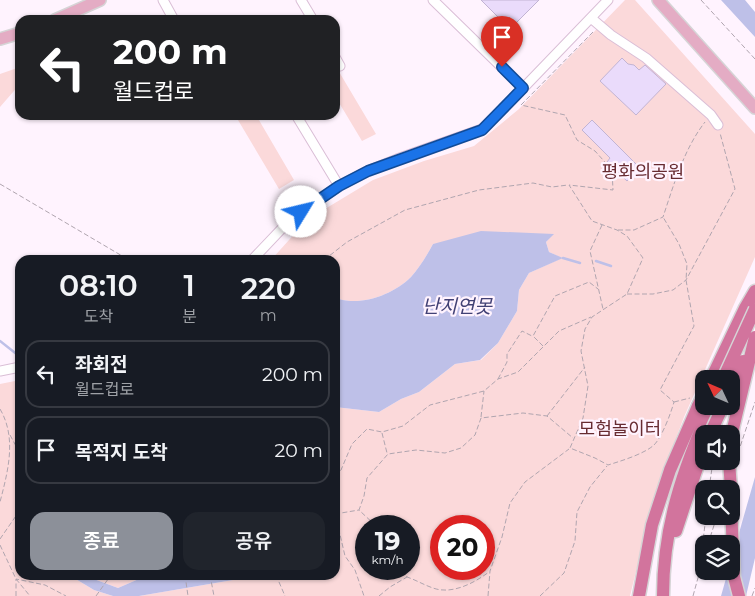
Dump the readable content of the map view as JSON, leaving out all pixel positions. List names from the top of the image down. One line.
{"water":["난지연못"],"parks":["평화의공원","모험놀이터"],"north":"top left","page":{"turn":["200 m","월드컵로"],"eta":["08:10","도착","1","분","220","m"],"list":[{"name":"좌회전","note":"월드컵로","value":"200 m"},{"name":"목적지 도착","value":"20 m"}],"buttons":["종료","공유"],"speed":"19 km/h","limit":"20"}}
